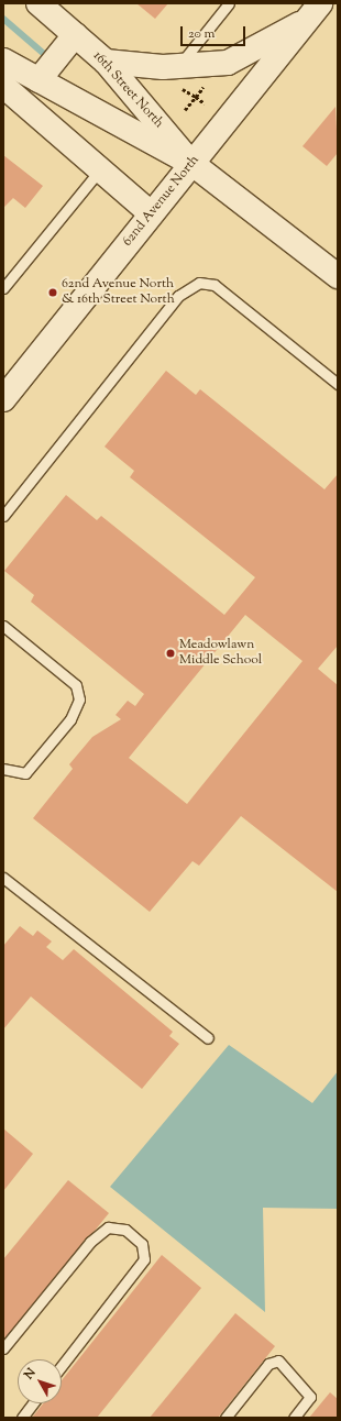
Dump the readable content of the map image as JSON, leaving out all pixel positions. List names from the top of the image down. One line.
{"streets":{"street":["16th Street North","62nd Avenue North"]},"crossings":[["16th Street North","62nd Avenue North"]],"places":["62nd Avenue North & 16th Street North","Meadowlawn Middle School"],"scale_bar":"20 m","north":"top left"}
